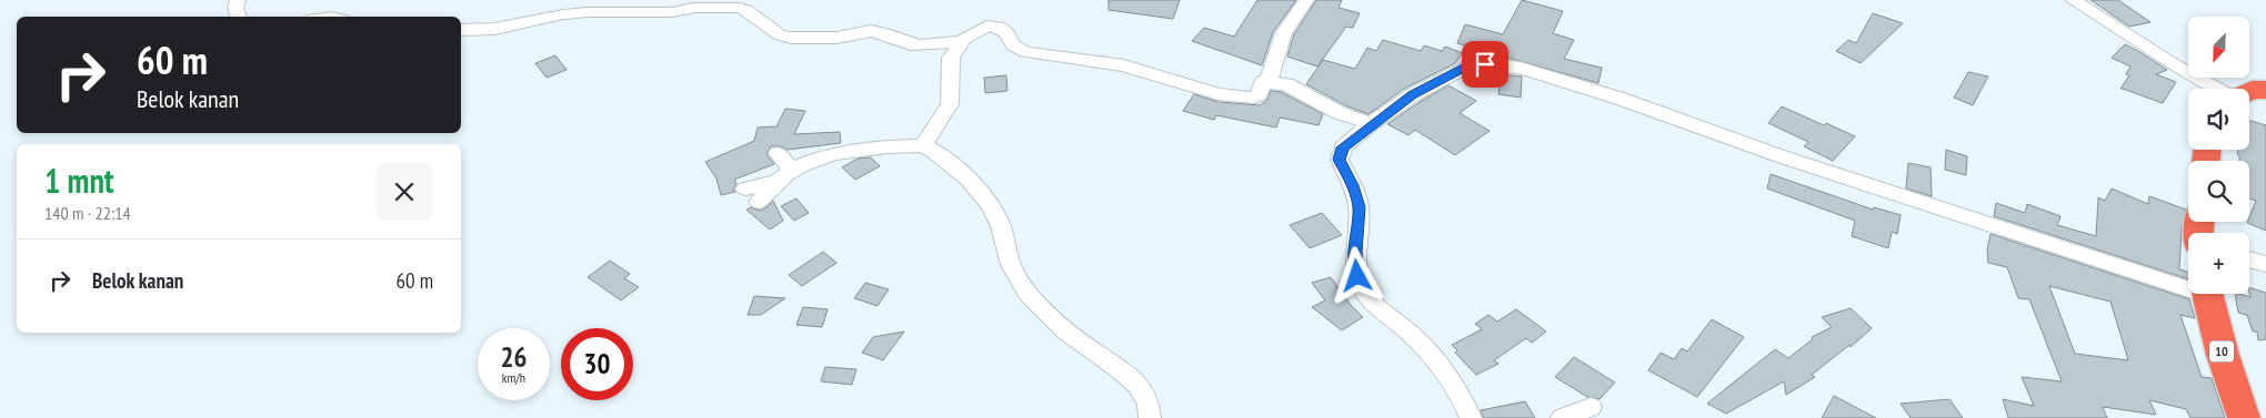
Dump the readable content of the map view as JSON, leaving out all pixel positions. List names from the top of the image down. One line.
{"streets":{"highway":["10"]},"north":"bottom left","page":{"map_buttons":"+","turn":["60 m","Belok kanan"],"heading":["1 mnt","140 m · 22:14"],"list":[{"name":"Belok kanan","value":"60 m"}],"speed":"26 km/h","limit":"30"}}
